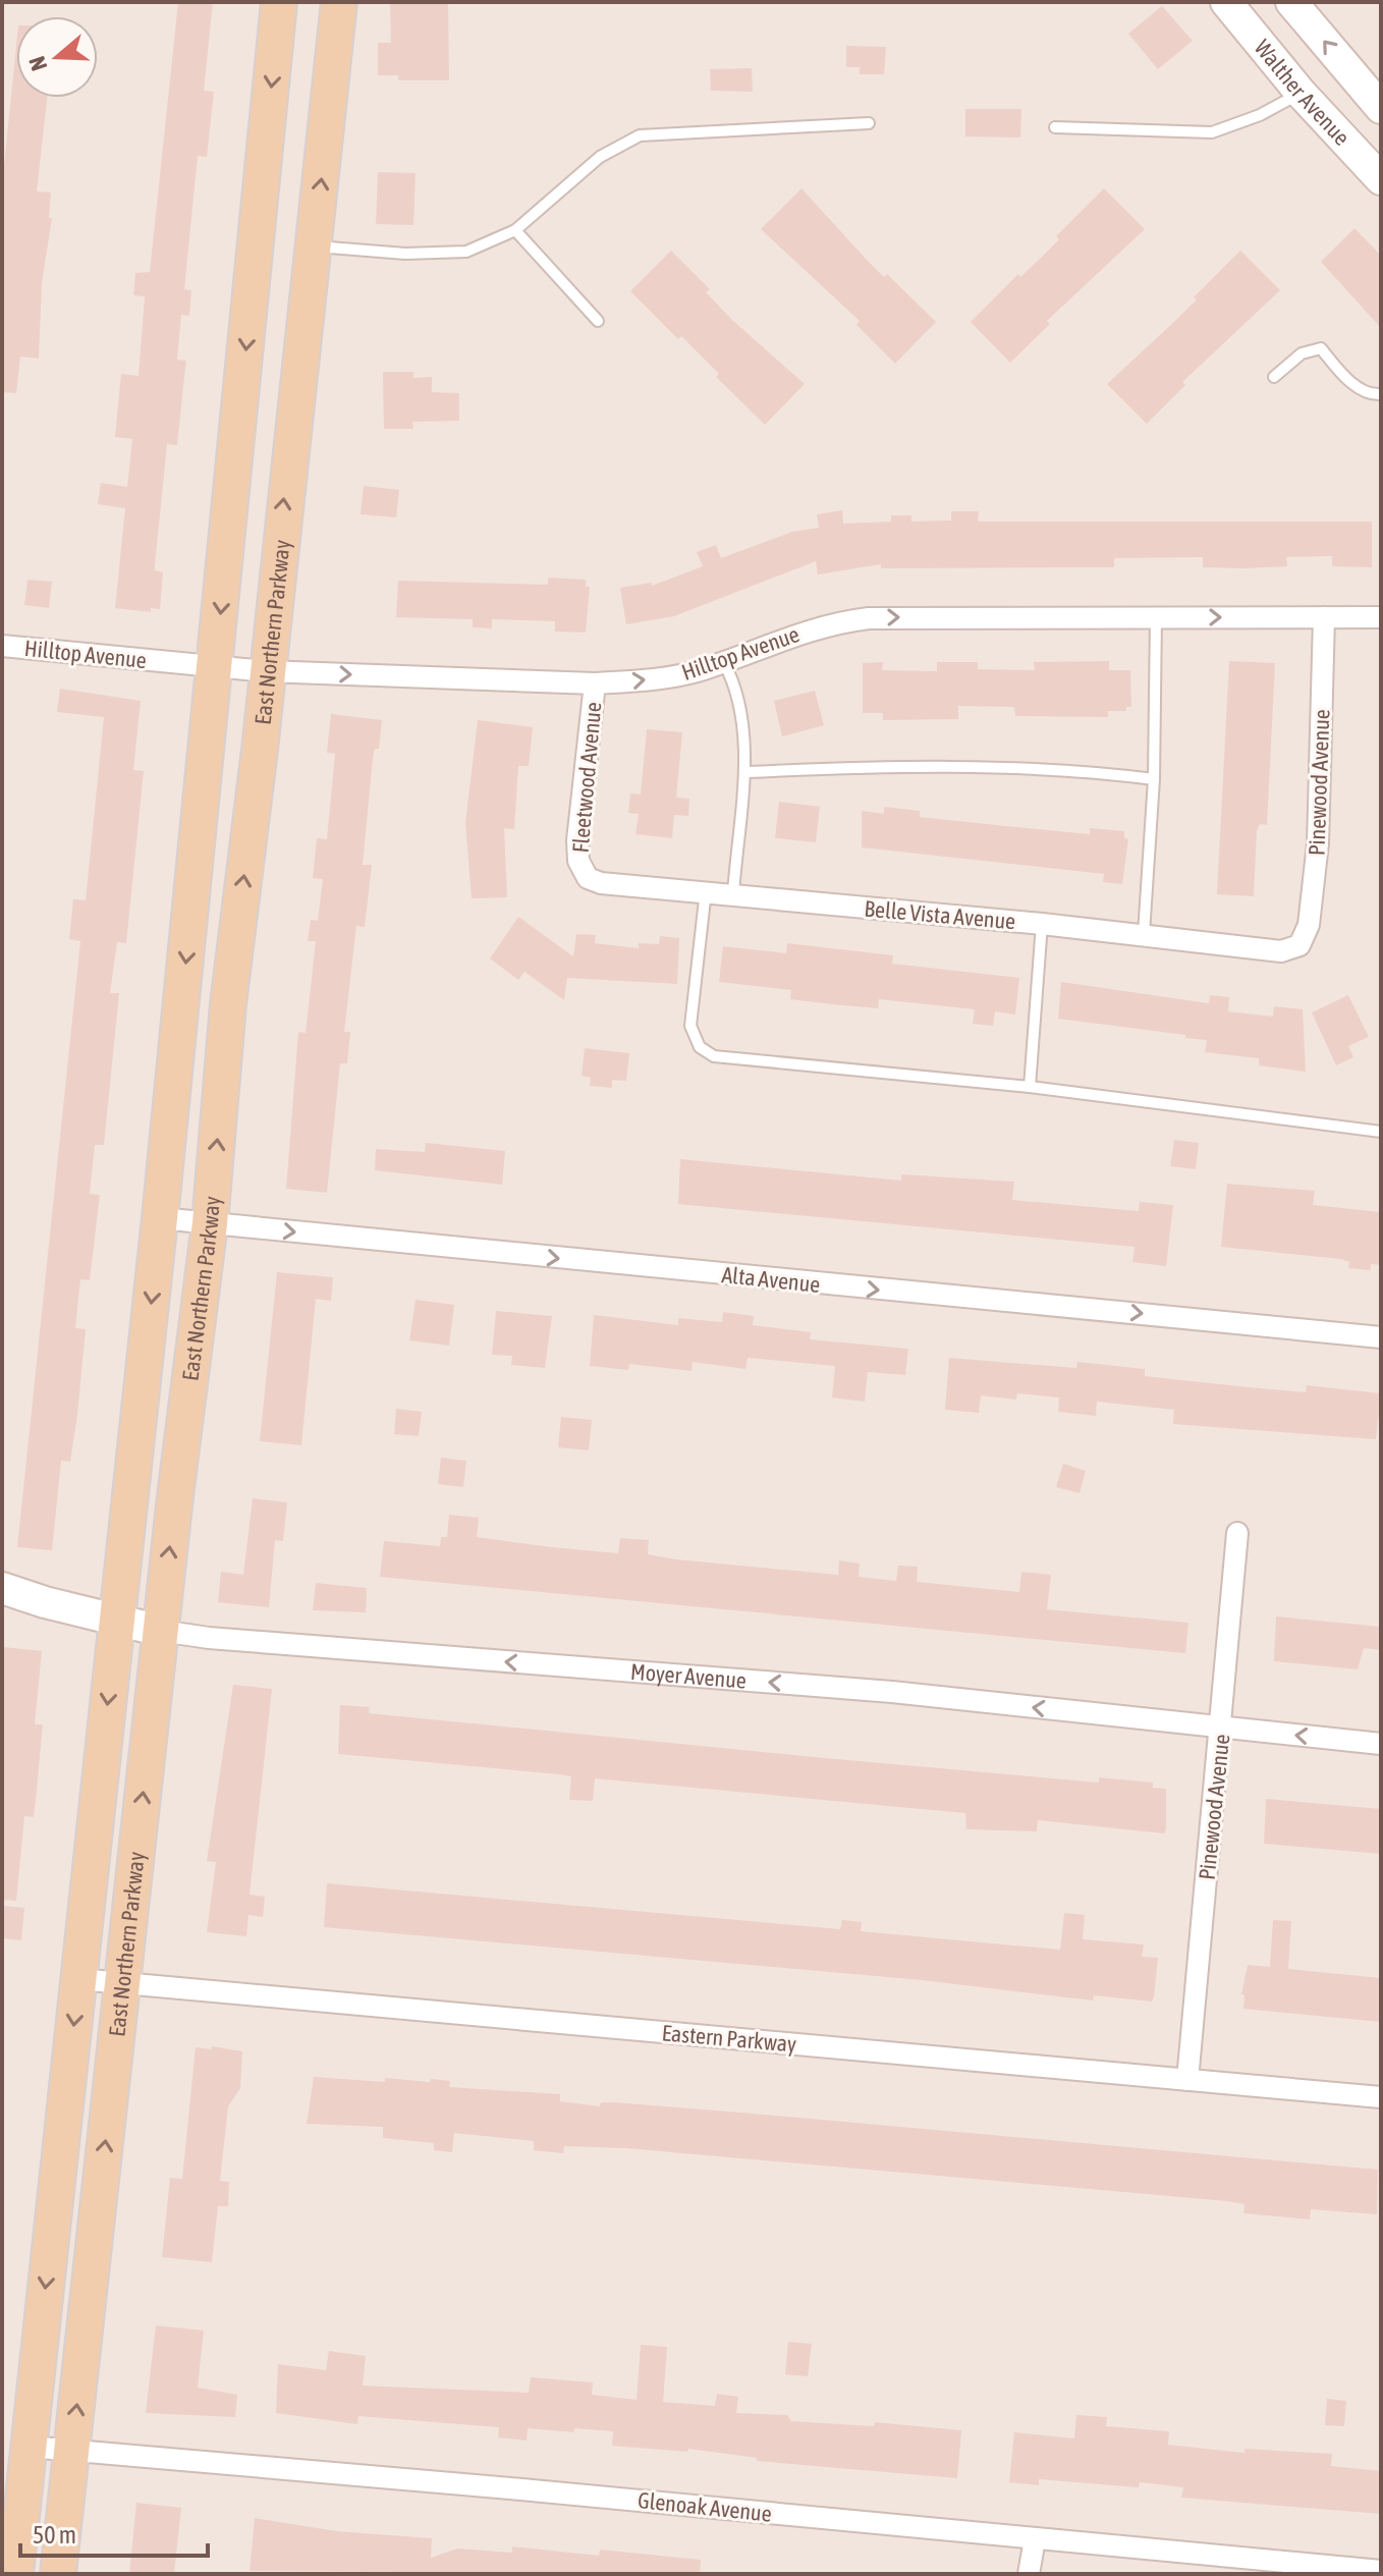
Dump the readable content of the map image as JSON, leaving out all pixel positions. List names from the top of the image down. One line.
{"streets":{"main road":["Walther Avenue","East Northern Parkway","Moyer Avenue"],"street":["Hilltop Avenue","Fleetwood Avenue","Pinewood Avenue","Belle Vista Avenue","Alta Avenue","Eastern Parkway","Glenoak Avenue"]},"crossings":[["East Northern Parkway","Hilltop Avenue"],["East Northern Parkway","Alta Avenue"],["East Northern Parkway","Moyer Avenue"],["East Northern Parkway","Eastern Parkway"],["East Northern Parkway","Glenoak Avenue"],["Hilltop Avenue","Fleetwood Avenue"],["Hilltop Avenue","Pinewood Avenue"],["Fleetwood Avenue","Belle Vista Avenue"],["Pinewood Avenue","Belle Vista Avenue"],["Pinewood Avenue","Moyer Avenue"],["Pinewood Avenue","Eastern Parkway"]],"one_way":["Hilltop Avenue","Alta Avenue","Moyer Avenue"],"scale_bar":"50 m","north":"left"}
